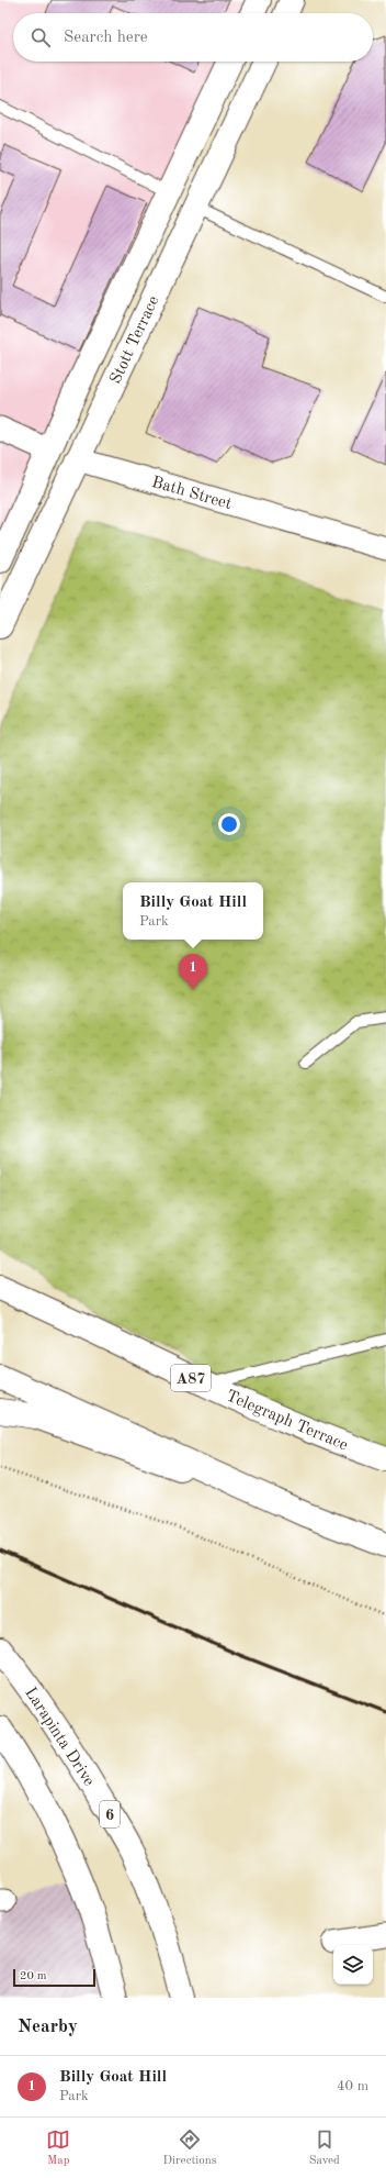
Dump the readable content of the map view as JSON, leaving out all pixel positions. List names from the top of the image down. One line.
{"streets":{"main road":["Stott Terrace","Bath Street","A87","Telegraph Terrace","Larapinta Drive","6"]},"crossings":[["Stott Terrace","Bath Street"]],"scale_bar":"20 m","page":{"search":"Search here","popup":["Billy Goat Hill","Park"],"pins":"1","scale":"20 m","heading":"Nearby","list":[{"mark":"1","name":"Billy Goat Hill","note":"Park","value":"40 m"}],"nav":["Map","Directions","Saved"]}}
